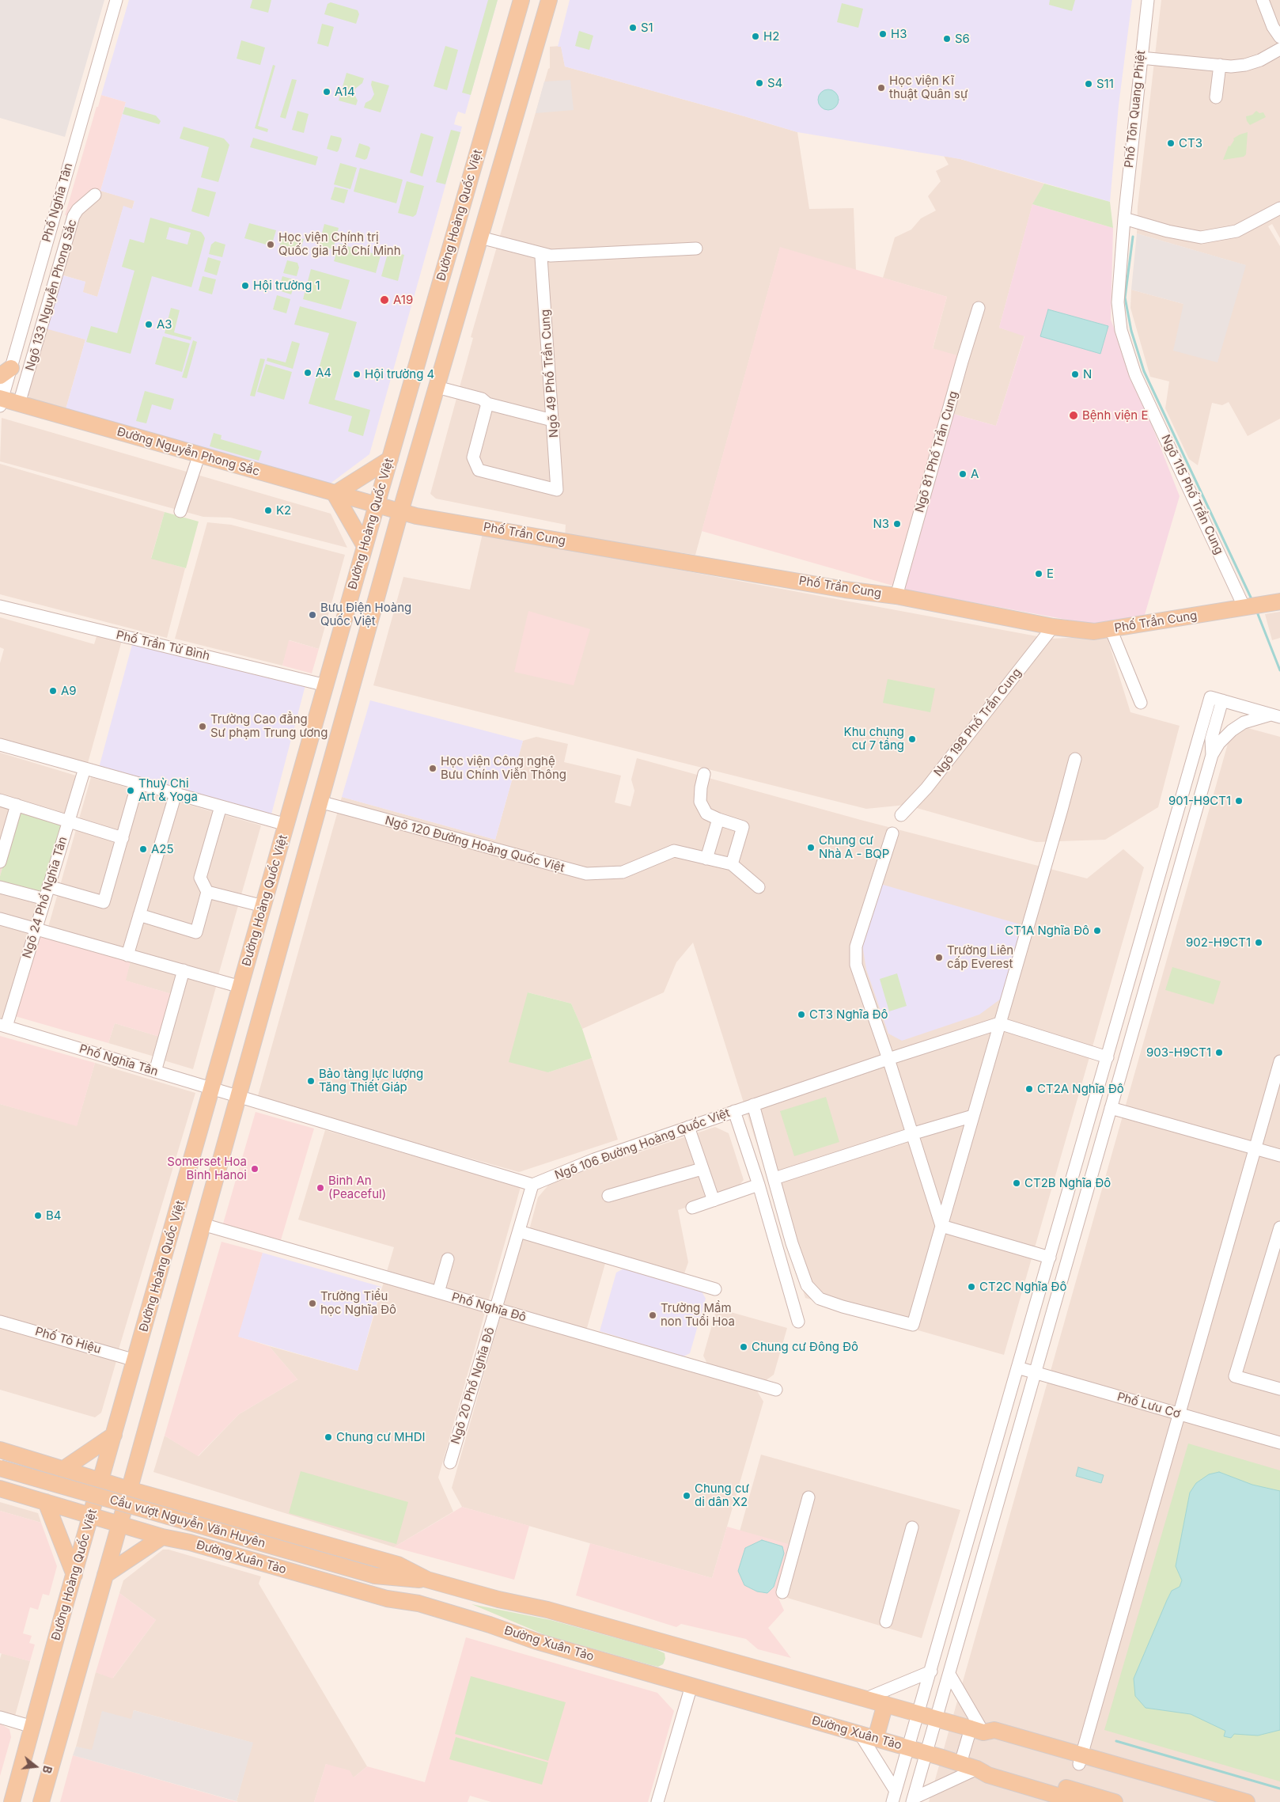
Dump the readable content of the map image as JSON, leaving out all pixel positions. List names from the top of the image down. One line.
{"streets":{"main road":["Đường Hoàng Quốc Việt","Đường Nguyễn Phong Sắc","Phố Trần Cung","Cầu vượt Nguyễn Văn Huyên","Đường Xuân Tảo"],"street":["Phố Tôn Quang Phiệt","Phố Nghĩa Tân","Ngõ 133 Nguyễn Phong Sắc","Ngõ 49 Phố Trần Cung","Ngõ 81 Phố Trần Cung","Ngõ 115 Phố Trần Cung","Phố Trần Tử Bình","Ngõ 198 Phố Trần Cung","Ngõ 120 Đường Hoàng Quốc Việt","Ngõ 24 Phố Nghĩa Tân","Ngõ 106 Đường Hoàng Quốc Việt","Phố Nghĩa Đô","Phố Tô Hiệu","Ngõ 20 Phố Nghĩa Đô","Phố Lưu Cơ"]},"crossings":[["Phố Tôn Quang Phiệt","Ngõ 115 Phố Trần Cung"],["Phố Nghĩa Tân","Đường Hoàng Quốc Việt"],["Phố Nghĩa Tân","Đường Nguyễn Phong Sắc"],["Phố Nghĩa Tân","Ngõ 24 Phố Nghĩa Tân"],["Đường Hoàng Quốc Việt","Đường Nguyễn Phong Sắc"],["Đường Hoàng Quốc Việt","Phố Trần Cung"],["Đường Hoàng Quốc Việt","Phố Trần Tử Bình"],["Đường Hoàng Quốc Việt","Ngõ 120 Đường Hoàng Quốc Việt"],["Đường Hoàng Quốc Việt","Phố Nghĩa Đô"],["Đường Hoàng Quốc Việt","Phố Tô Hiệu"],["Đường Hoàng Quốc Việt","Đường Xuân Tảo"],["Ngõ 133 Nguyễn Phong Sắc","Đường Nguyễn Phong Sắc"],["Đường Nguyễn Phong Sắc","Phố Trần Cung"],["Ngõ 81 Phố Trần Cung","Phố Trần Cung"],["Ngõ 115 Phố Trần Cung","Phố Trần Cung"],["Phố Trần Cung","Ngõ 198 Phố Trần Cung"],["Ngõ 106 Đường Hoàng Quốc Việt","Ngõ 20 Phố Nghĩa Đô"],["Phố Nghĩa Đô","Ngõ 20 Phố Nghĩa Đô"],["Cầu vượt Nguyễn Văn Huyên","Đường Xuân Tảo"]],"places":["S1","H3","H2","S6","S4","S11","Học viện Kĩ thuật Quân sự","A14","CT3","Học viện Chính trị Quốc gia Hồ Chí Minh","Hội trường 1","A19","A3","A4","Hội trường 4","N","Bệnh viện E","A","K2","N3","E","Bưu Điện Hoàng Quốc Việt","A9","Trường Cao đẳng Sư phạm Trung ương","Khu chung cư 7 tầng","Học viện Công nghệ Bưu Chính Viễn Thông","Thuỳ Chi Art & Yoga","901-H9CT1","Chung cư Nhà A - BQP","A25","CT1A Nghĩa Đô","902-H9CT1","Trường Liên cấp Everest","CT3 Nghĩa Đô","903-H9CT1","Bảo tàng lực lượng Tăng Thiết Giáp","CT2A Nghĩa Đô","Somerset Hoa Binh Hanoi","CT2B Nghĩa Đô","Binh An (Peaceful)","B4","CT2C Nghĩa Đô","Trường Tiểu học Nghĩa Đô","Trường Mầm non Tuổi Hoa","Chung cư Đông Đô","Chung cư MHDI","Chung cư di dân X2"],"north":"right"}
